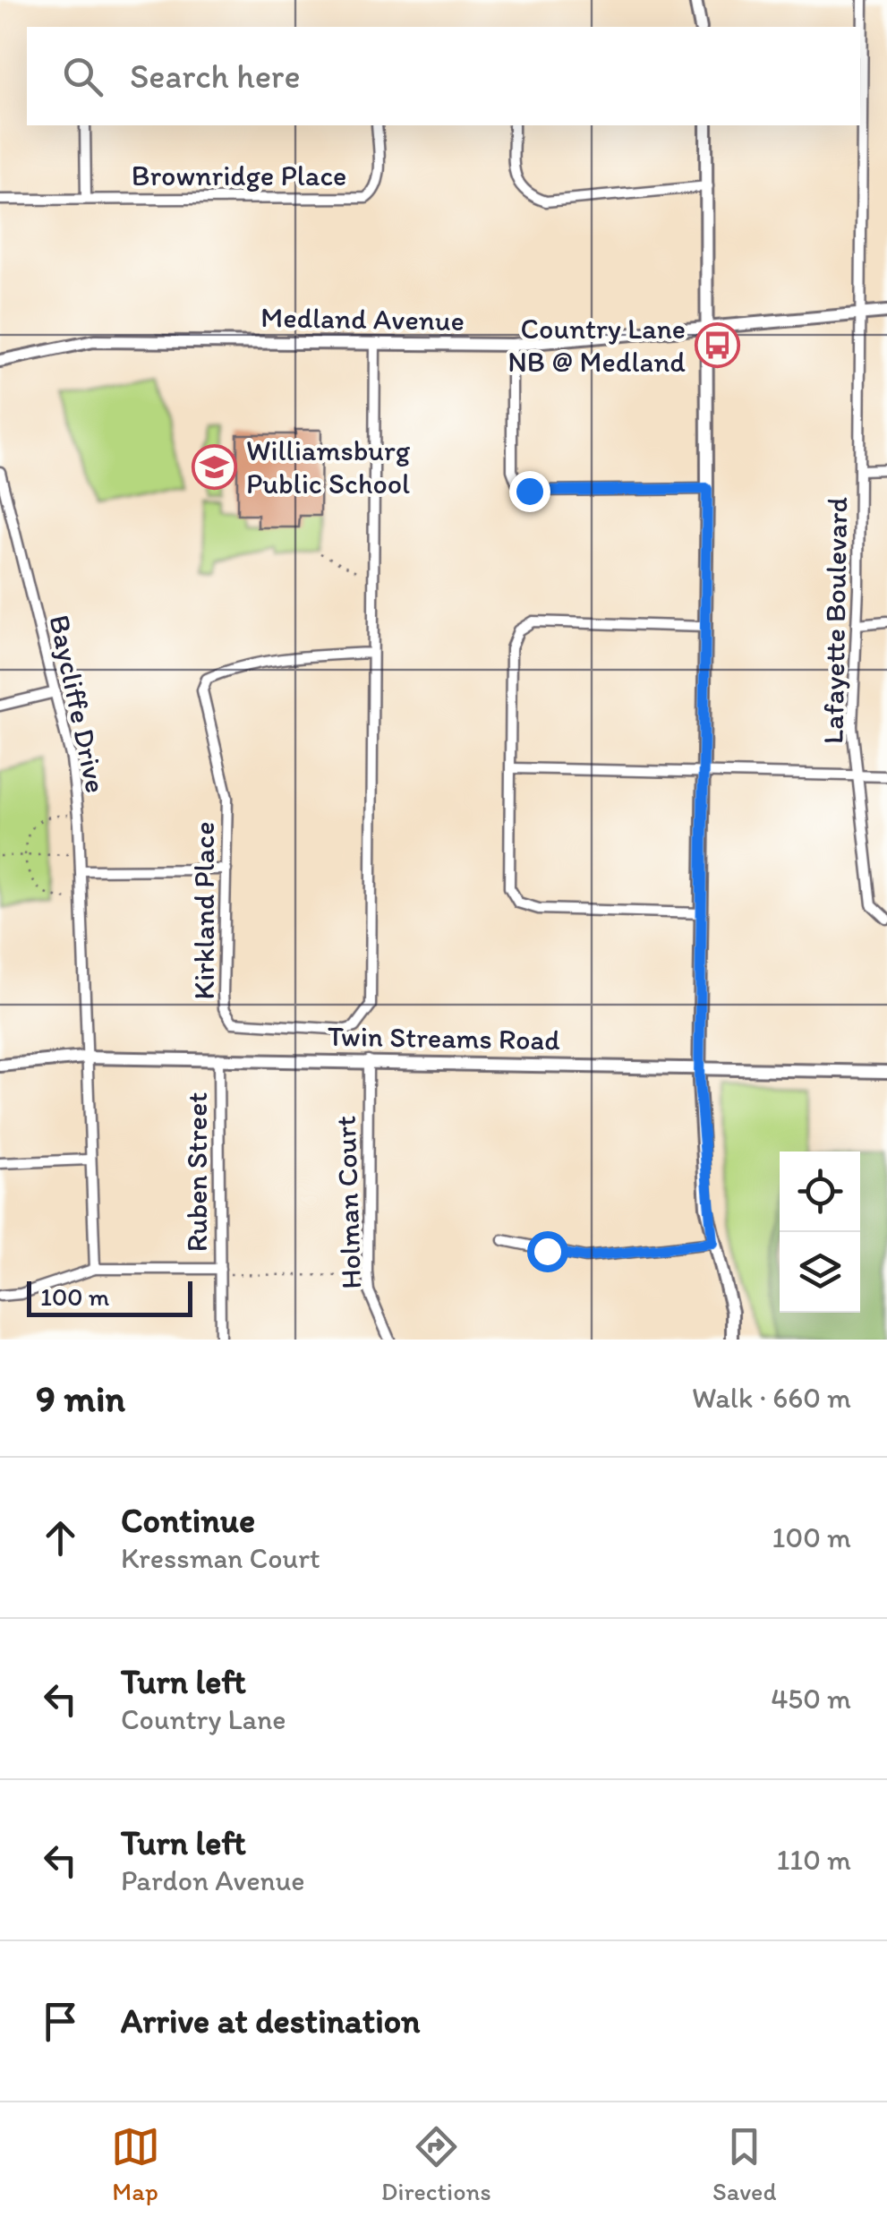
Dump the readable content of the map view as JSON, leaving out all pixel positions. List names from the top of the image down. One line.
{"streets":{"street":["Brownridge Place","Medland Avenue","Lafayette Boulevard","Baycliffe Drive","Kirkland Place","Twin Streams Road","Ruben Street","Holman Court"]},"crossings":[["Medland Avenue","Lafayette Boulevard"],["Medland Avenue","Kirkland Place"],["Baycliffe Drive","Twin Streams Road"],["Twin Streams Road","Ruben Street"],["Twin Streams Road","Holman Court"]],"places":{"bus stop":["Country Lane NB @ Medland"],"school or university":["Williamsburg Public School"]},"scale_bar":"100 m","page":{"search":"Search here","scale":"100 m","heading":["9 min","Walk · 660 m"],"list":[["Continue","Kressman Court","100 m"],["Turn left","Country Lane","450 m"],["Turn left","Pardon Avenue","110 m"],"Arrive at destination"],"nav":["Map","Directions","Saved"]}}
